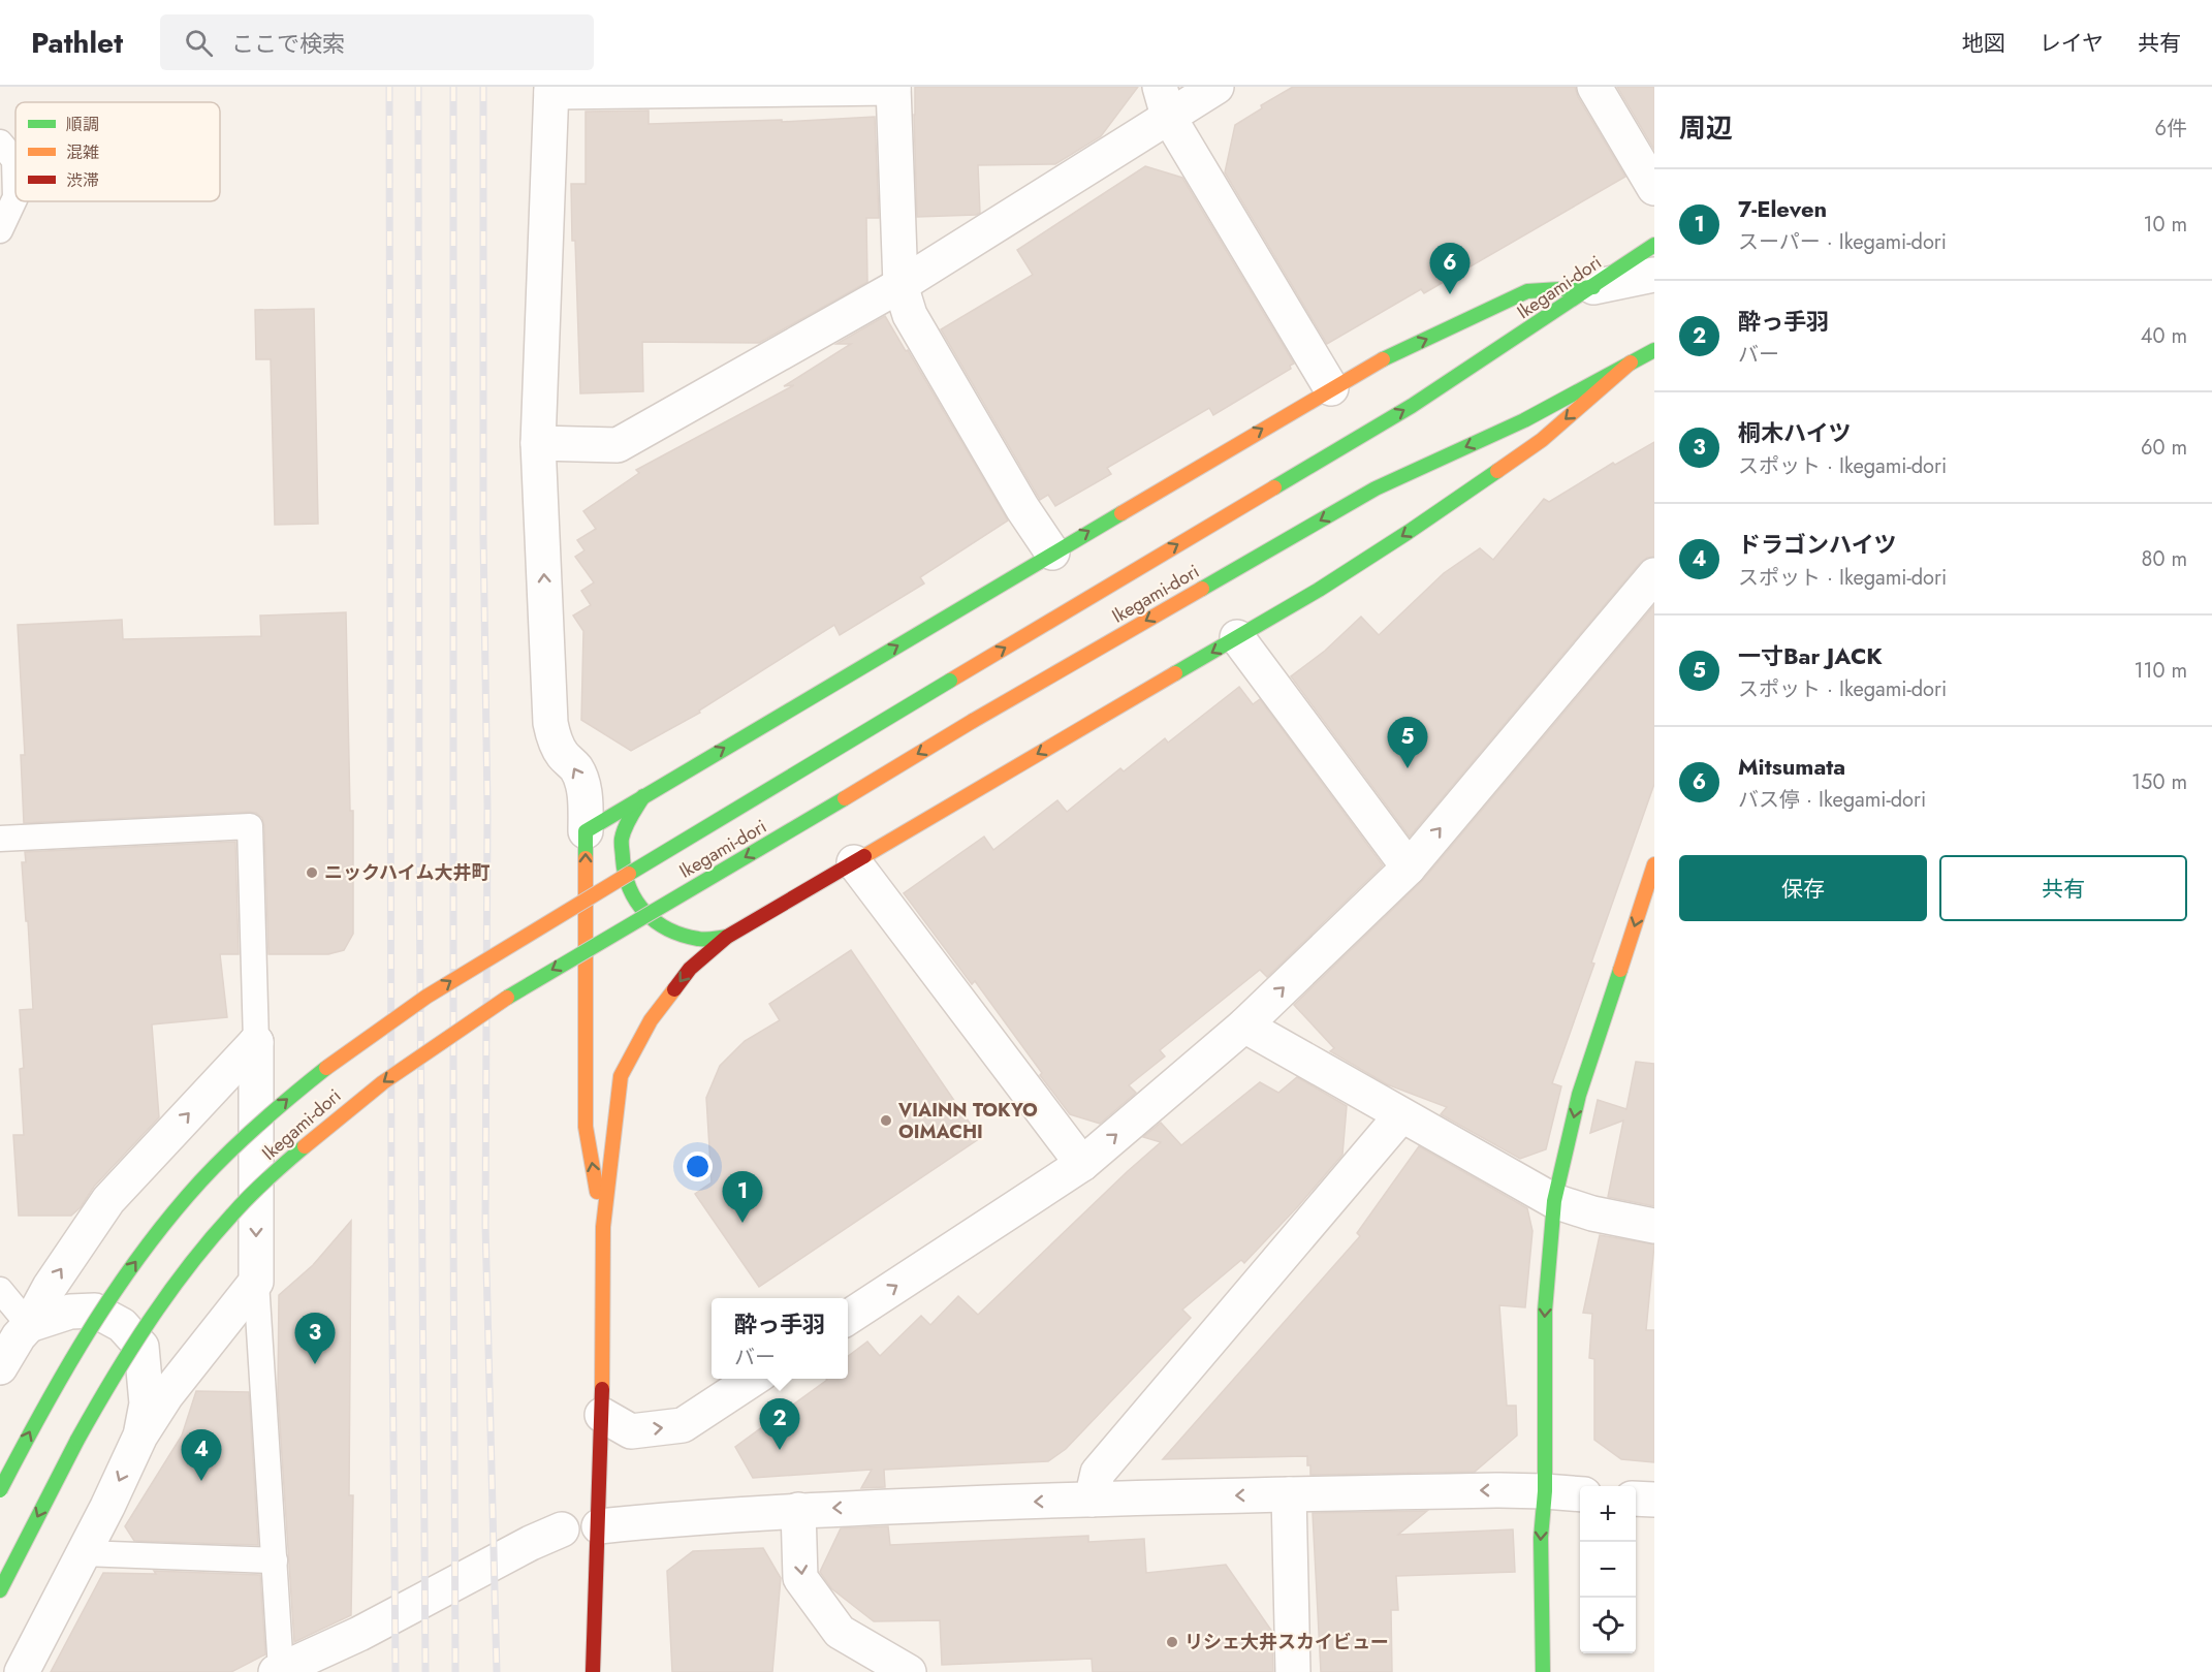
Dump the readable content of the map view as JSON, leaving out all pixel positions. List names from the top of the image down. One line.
{"streets":{"main road":["Ikegami-dori"]},"places":["ニックハイム大井町","VIAINN TOKYO OIMACHI","リシェ大井スカイビュー"],"legend":["順調","混雑","渋滞"],"page":{"header":"Pathlet","search":"ここで検索","nav":["地図","レイヤ","共有"],"heading":["周辺","6件"],"list":[{"mark":"1","name":"7-Eleven","note":"スーパー · Ikegami-dori","value":"10 m"},{"mark":"2","name":"酔っ手羽","note":"バー","value":"40 m"},{"mark":"3","name":"桐木ハイツ","note":"スポット · Ikegami-dori","value":"60 m"},{"mark":"4","name":"ドラゴンハイツ","note":"スポット · Ikegami-dori","value":"80 m"},{"mark":"5","name":"一寸Bar JACK","note":"スポット · Ikegami-dori","value":"110 m"},{"mark":"6","name":"Mitsumata","note":"バス停 · Ikegami-dori","value":"150 m"}],"pins":["6","5","1","3","2","4"],"buttons":["保存","共有"],"popup":["酔っ手羽","バー"],"map_buttons":["+","−"]}}
